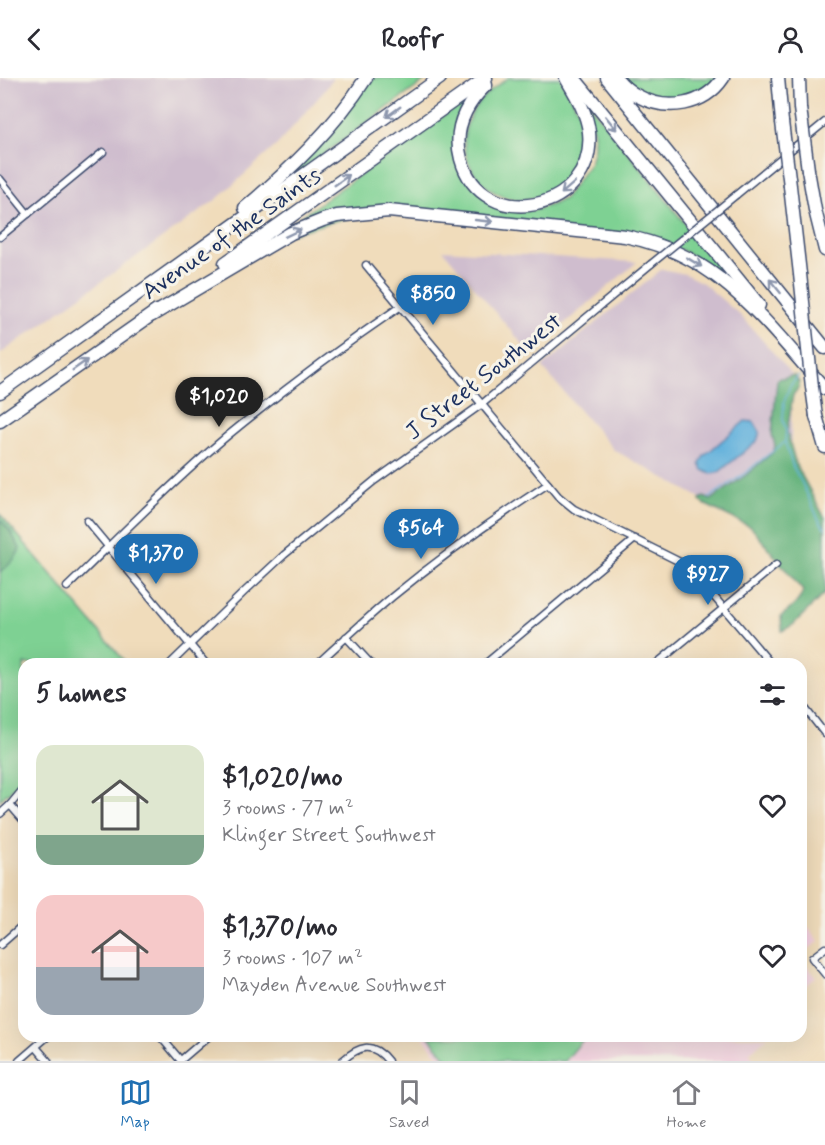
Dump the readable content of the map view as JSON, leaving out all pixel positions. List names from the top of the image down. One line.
{"streets":{"highway":["Avenue of the Saints"],"street":["J Street Southwest"]},"page":{"header":"Roofr","price":["$850","$1,020","$564","$1,370","$927"],"heading":"5 homes","list":[{"name":"$1,020/mo","note":"3 rooms · 77 m² · Klinger Street Southwest"},{"name":"$1,370/mo","note":"3 rooms · 107 m² · Mayden Avenue Southwest"}],"tabs":["Map","Saved","Home"]}}
